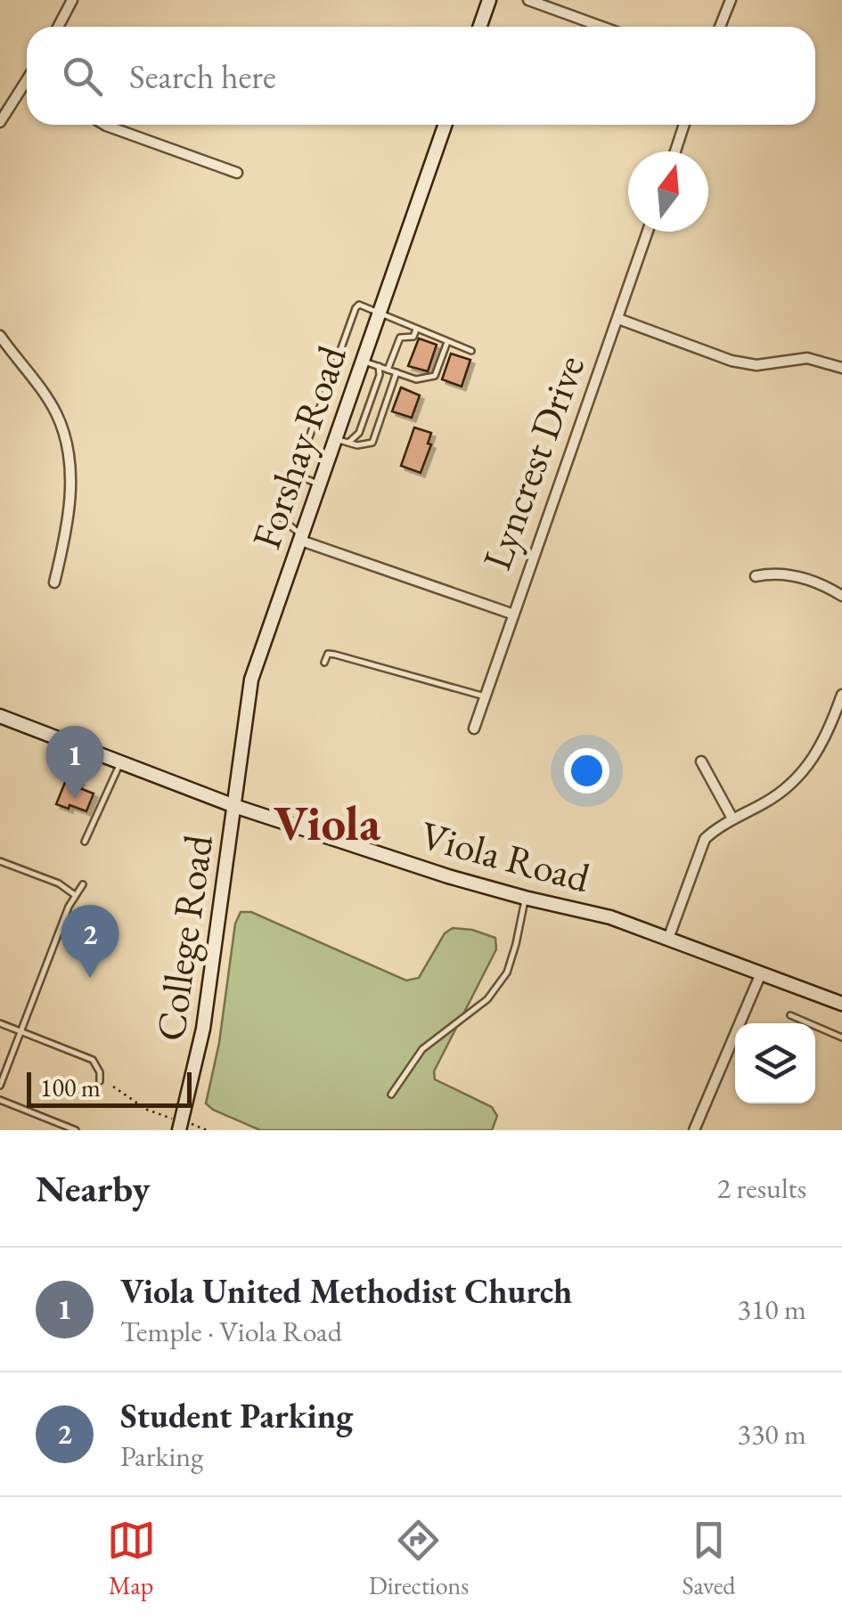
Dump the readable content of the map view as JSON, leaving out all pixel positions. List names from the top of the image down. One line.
{"streets":{"street":["Forshay Road","Lyncrest Drive","Viola Road","College Road"]},"crossings":[["Forshay Road","Viola Road"],["Forshay Road","College Road"],["Viola Road","College Road"]],"districts":["Viola"],"scale_bar":"100 m","north":"top","page":{"search":"Search here","pins":["1","2"],"scale":"100 m","heading":["Nearby","2 results"],"list":[{"mark":"1","name":"Viola United Methodist Church","note":"Temple · Viola Road","value":"310 m"},{"mark":"2","name":"Student Parking","note":"Parking","value":"330 m"}],"nav":["Map","Directions","Saved"]}}
